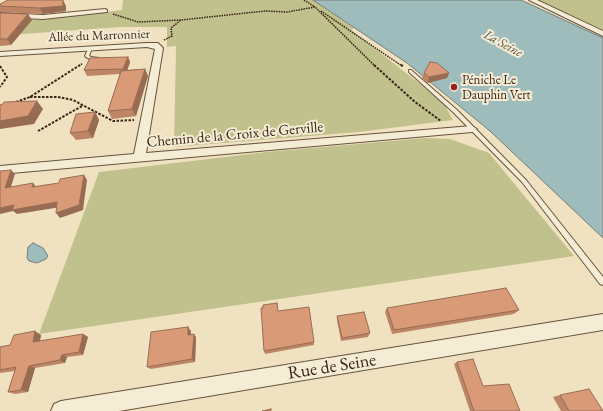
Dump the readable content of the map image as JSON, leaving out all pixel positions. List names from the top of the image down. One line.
{"streets":{"street":["Allée du Marronnier","Chemin de la Croix de Gerville","Rue de Seine"]},"crossings":[["Allée du Marronnier","Chemin de la Croix de Gerville"]],"water":["La Seine"],"places":["Péniche Le Dauphin Vert"]}
